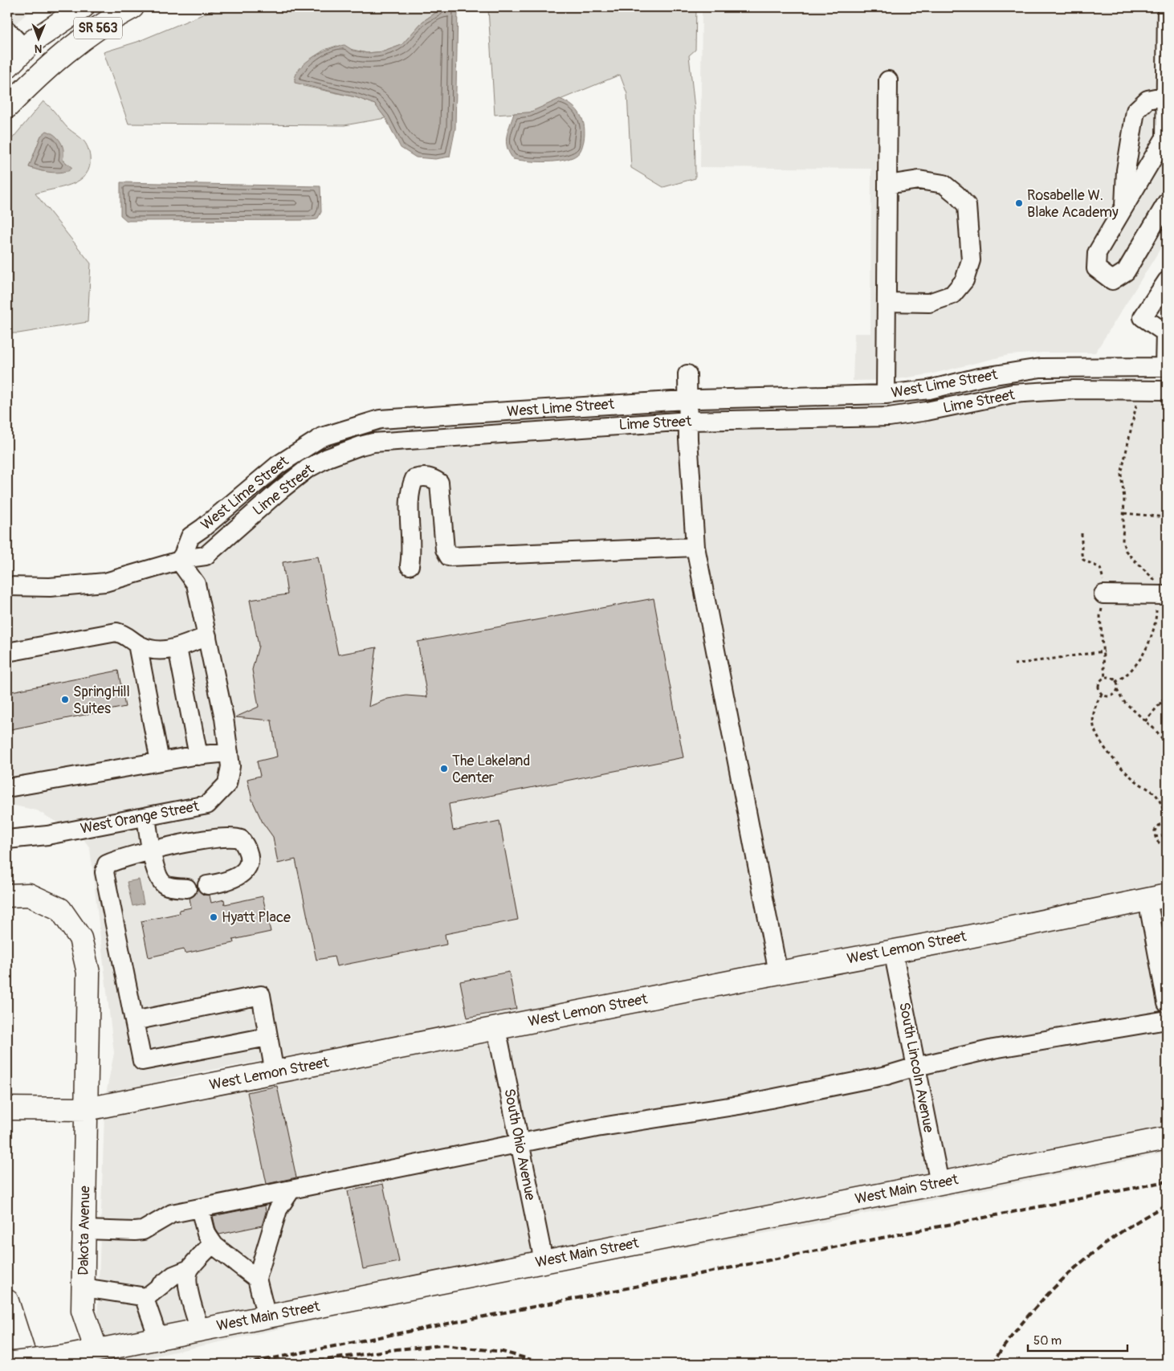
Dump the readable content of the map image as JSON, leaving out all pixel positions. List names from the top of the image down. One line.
{"streets":{"main road":["SR 563","West Lemon Street","West Main Street","Dakota Avenue"],"street":["West Lime Street","Lime Street","West Orange Street","South Lincoln Avenue","South Ohio Avenue"]},"crossings":[["West Lime Street","Lime Street"],["West Lime Street","West Orange Street"],["Lime Street","West Orange Street"],["West Lemon Street","South Lincoln Avenue"],["West Lemon Street","South Ohio Avenue"],["West Lemon Street","Dakota Avenue"],["South Lincoln Avenue","West Main Street"],["South Ohio Avenue","West Main Street"],["West Main Street","Dakota Avenue"]],"places":["Rosabelle W. Blake Academy","SpringHill Suites","The Lakeland Center","Hyatt Place"],"scale_bar":"50 m","north":"bottom"}
